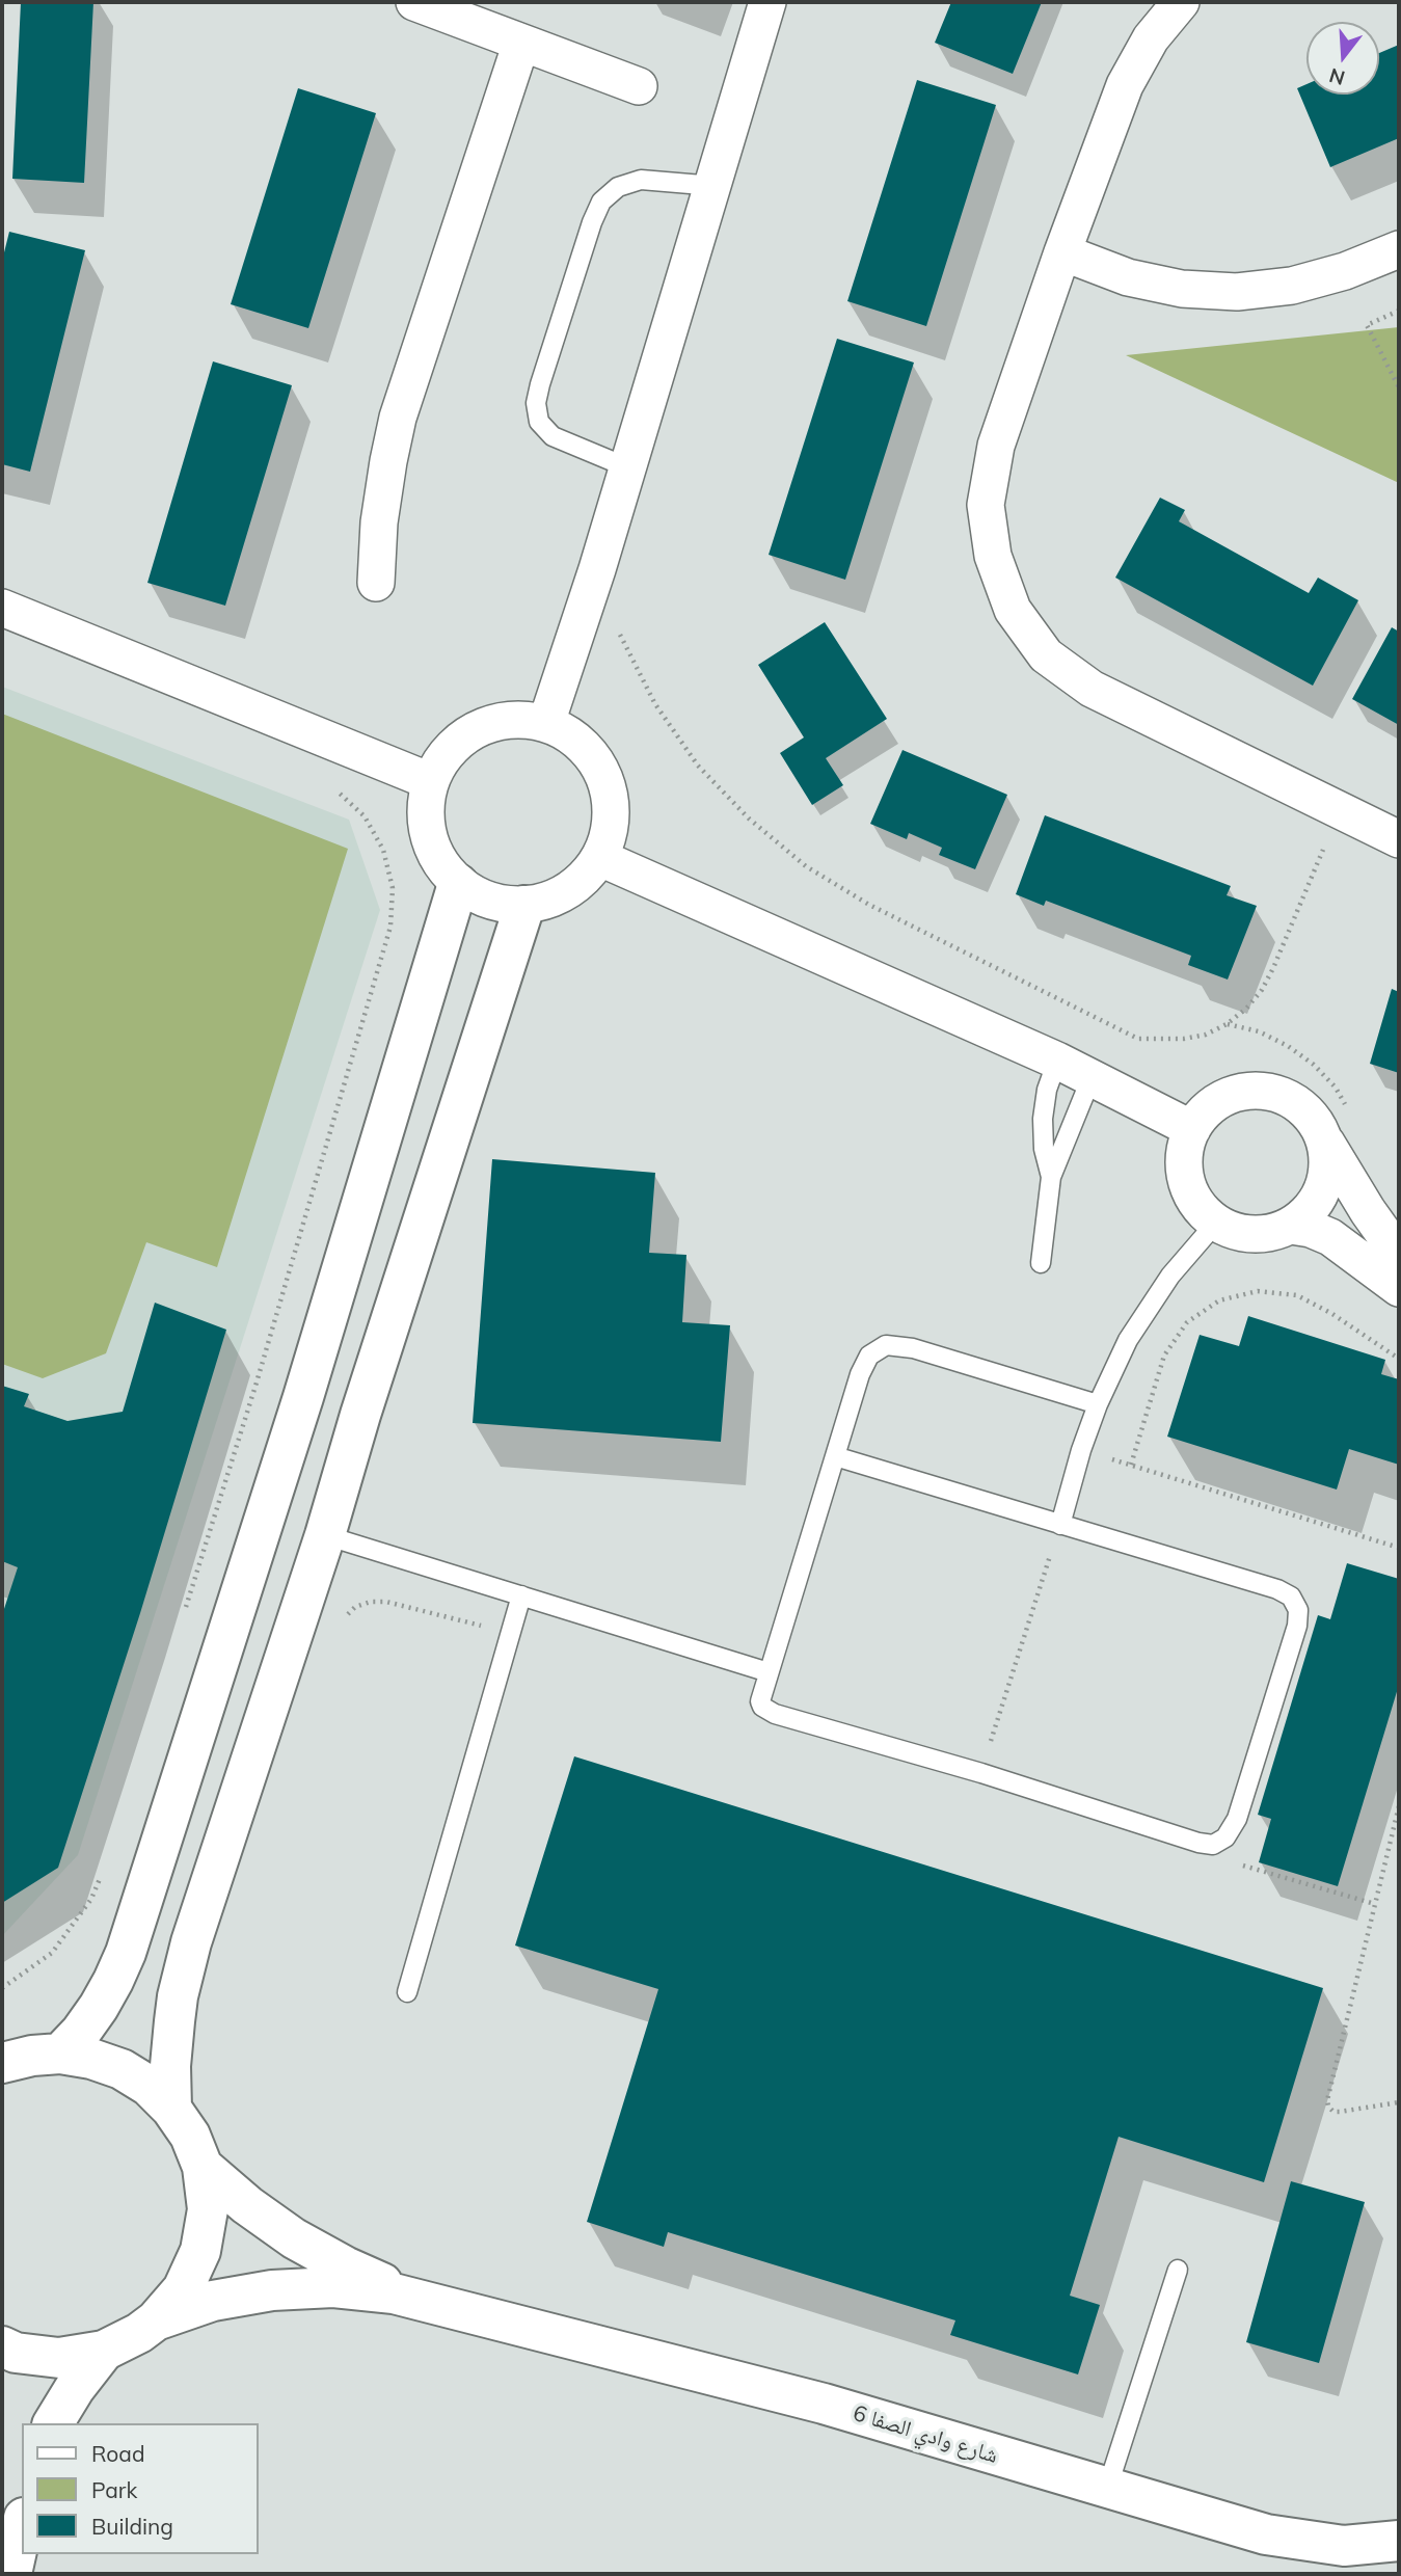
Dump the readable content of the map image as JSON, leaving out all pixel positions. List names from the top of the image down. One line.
{"streets":{"main road":["شارع وادي الصفا 6"]},"legend":["Road","Park","Building"],"north":"bottom"}
